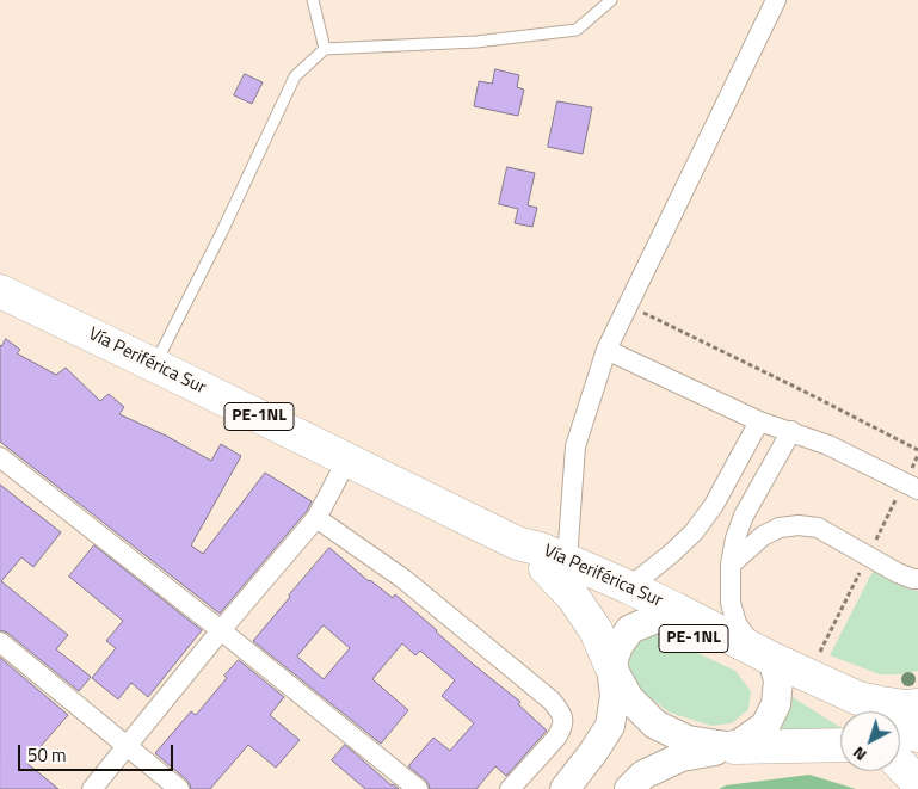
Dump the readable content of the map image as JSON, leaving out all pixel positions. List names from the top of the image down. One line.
{"streets":{"highway":["Vía Periférica Sur","PE-1NL"]},"scale_bar":"50 m","north":"bottom left"}
